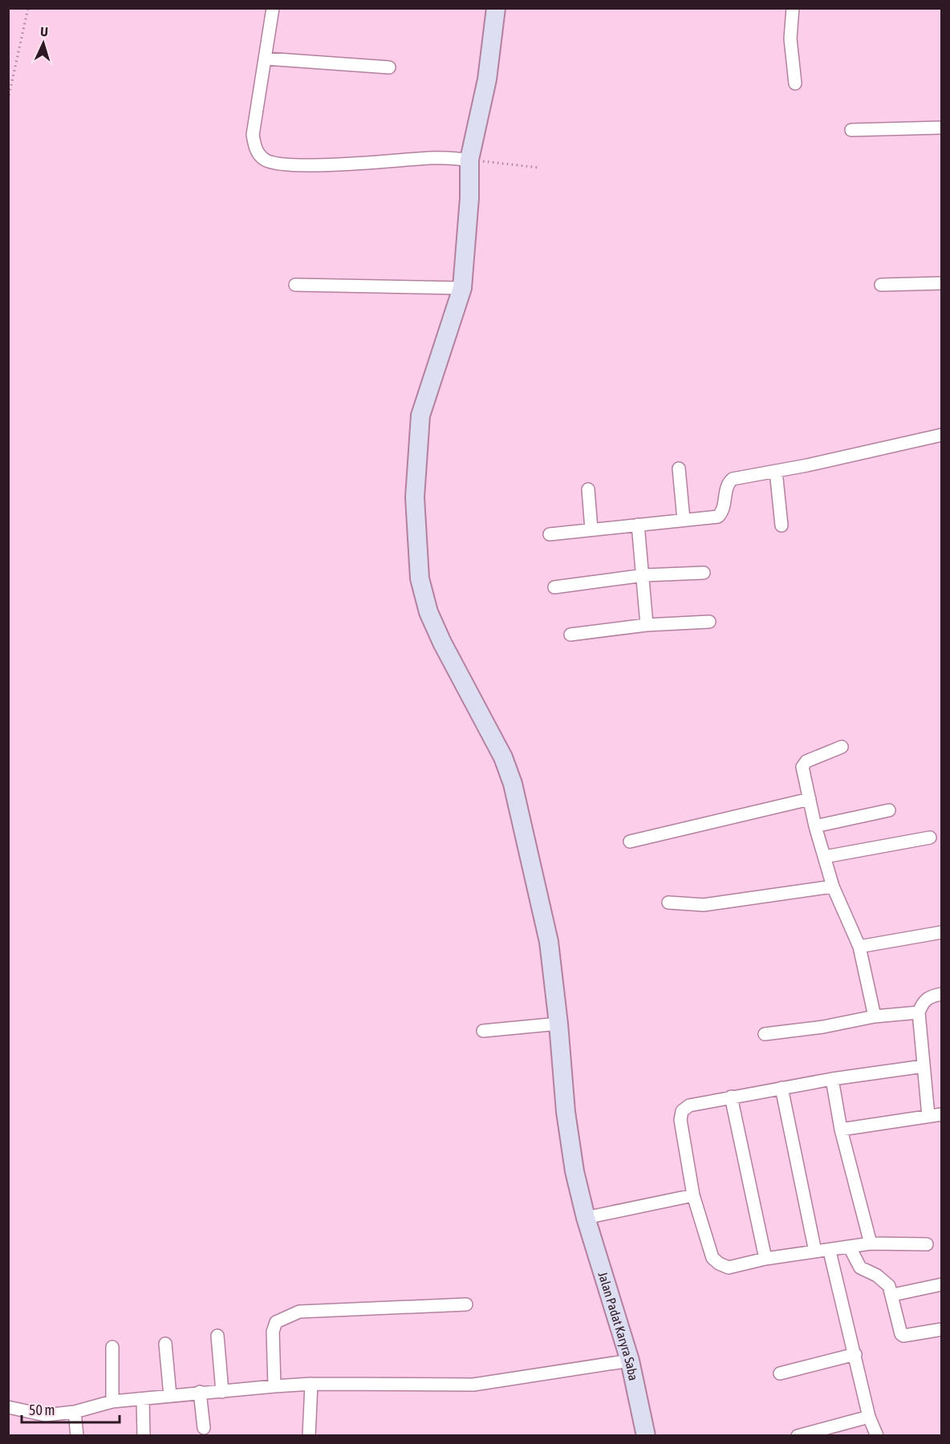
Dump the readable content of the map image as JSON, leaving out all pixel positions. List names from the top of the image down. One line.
{"streets":{"street":["Jalan Padat Karyra Saba"]},"scale_bar":"50 m","north":"top"}
